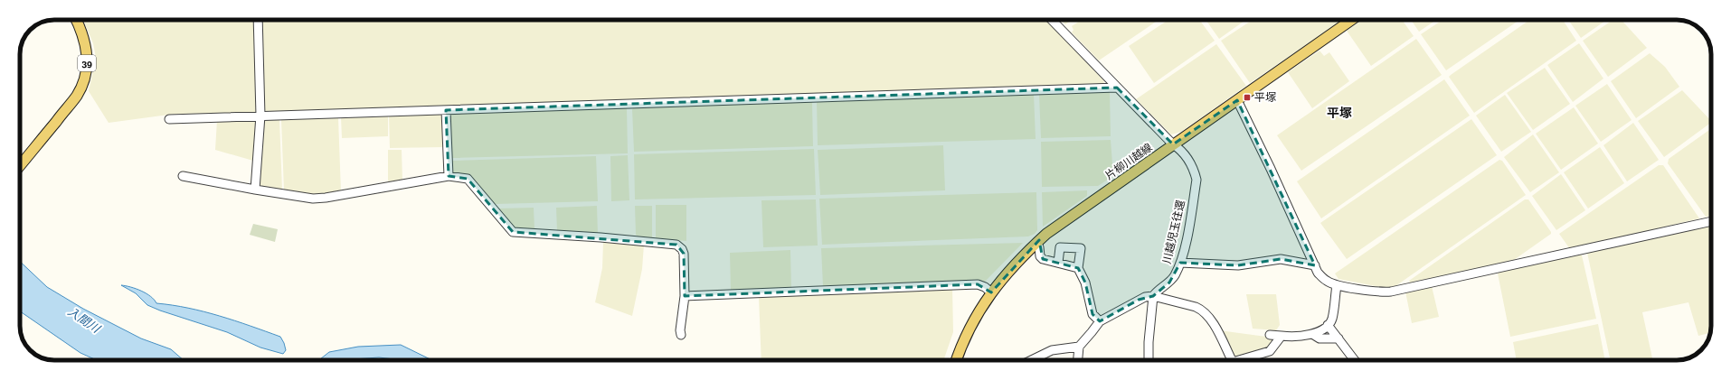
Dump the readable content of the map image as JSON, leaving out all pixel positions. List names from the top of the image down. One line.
{"streets":{"main road":["39","片柳川越線"],"street":["川越児玉往還"]},"crossings":[["片柳川越線","川越児玉往還"]],"districts":["平塚"],"water":["入間川"],"places":{"transit":["平塚"]}}
